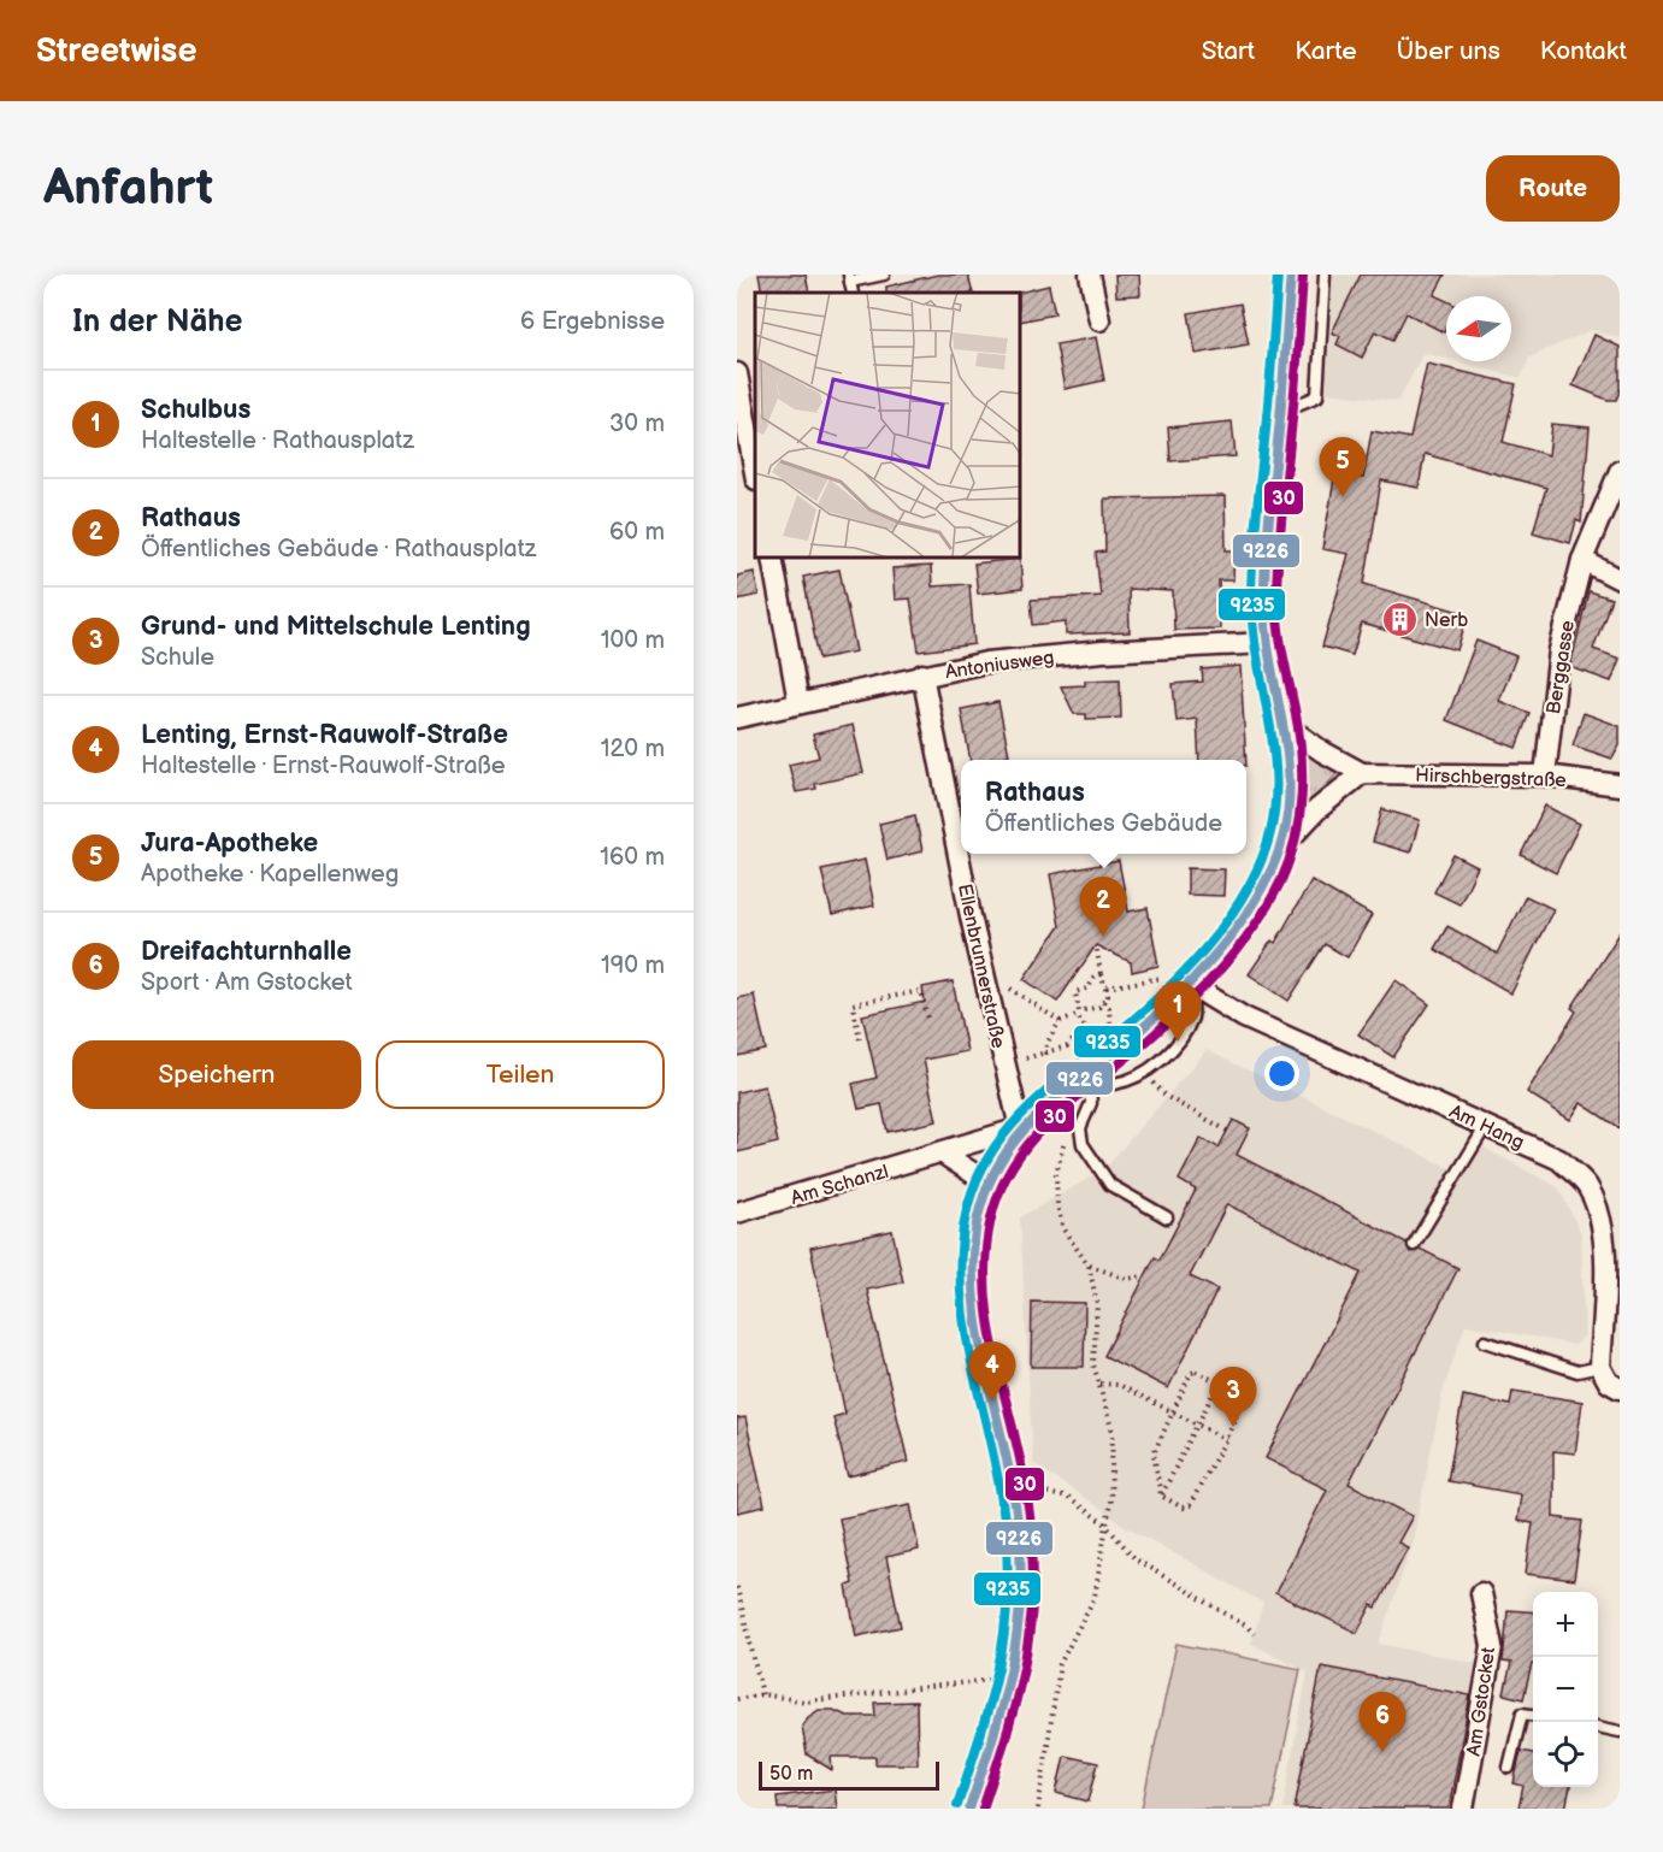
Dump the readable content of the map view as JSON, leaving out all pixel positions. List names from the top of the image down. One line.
{"streets":{"street":["Antoniusweg","Berggasse","Hirschbergstraße","Ellenbrunnerstraße","Am Hang","Am Schanzl","Am Gstocket"]},"crossings":[["Antoniusweg","Ellenbrunnerstraße"],["Berggasse","Hirschbergstraße"],["Ellenbrunnerstraße","Am Schanzl"]],"places":{"building":["Nerb"]},"lines":["transit line 9226","transit line 9235","transit line 30"],"scale_bar":"50 m","north":"left","page":{"header":"Streetwise","nav":["Start","Karte","Über uns","Kontakt"],"buttons":["Route",["Speichern","Teilen"]],"title":"Anfahrt","heading":["In der Nähe","6 Ergebnisse"],"list":[{"mark":"1","name":"Schulbus","note":"Haltestelle · Rathausplatz","value":"30 m"},{"mark":"2","name":"Rathaus","note":"Öffentliches Gebäude · Rathausplatz","value":"60 m"},{"mark":"3","name":"Grund- und Mittelschule Lenting","note":"Schule","value":"100 m"},{"mark":"4","name":"Lenting, Ernst-Rauwolf-Straße","note":"Haltestelle · Ernst-Rauwolf-Straße","value":"120 m"},{"mark":"5","name":"Jura-Apotheke","note":"Apotheke · Kapellenweg","value":"160 m"},{"mark":"6","name":"Dreifachturnhalle","note":"Sport · Am Gstocket","value":"190 m"}],"pins":["5","2","1","4","3","6"],"popup":["Rathaus","Öffentliches Gebäude"],"map_buttons":["+","−"],"scale":"50 m"}}
